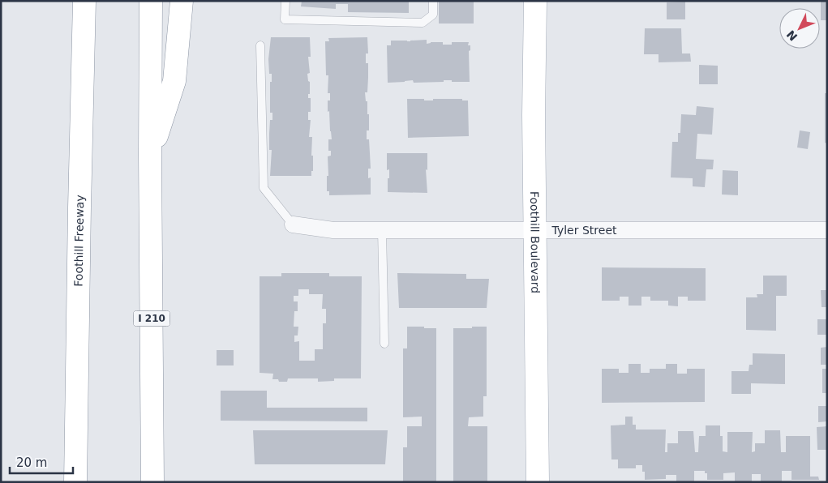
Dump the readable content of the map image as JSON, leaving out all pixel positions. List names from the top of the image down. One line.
{"streets":{"main road":["Foothill Freeway","Foothill Boulevard","I 210"],"street":["Tyler Street"]},"crossings":[["Tyler Street","Foothill Boulevard"]],"scale_bar":"20 m","north":"bottom left"}
